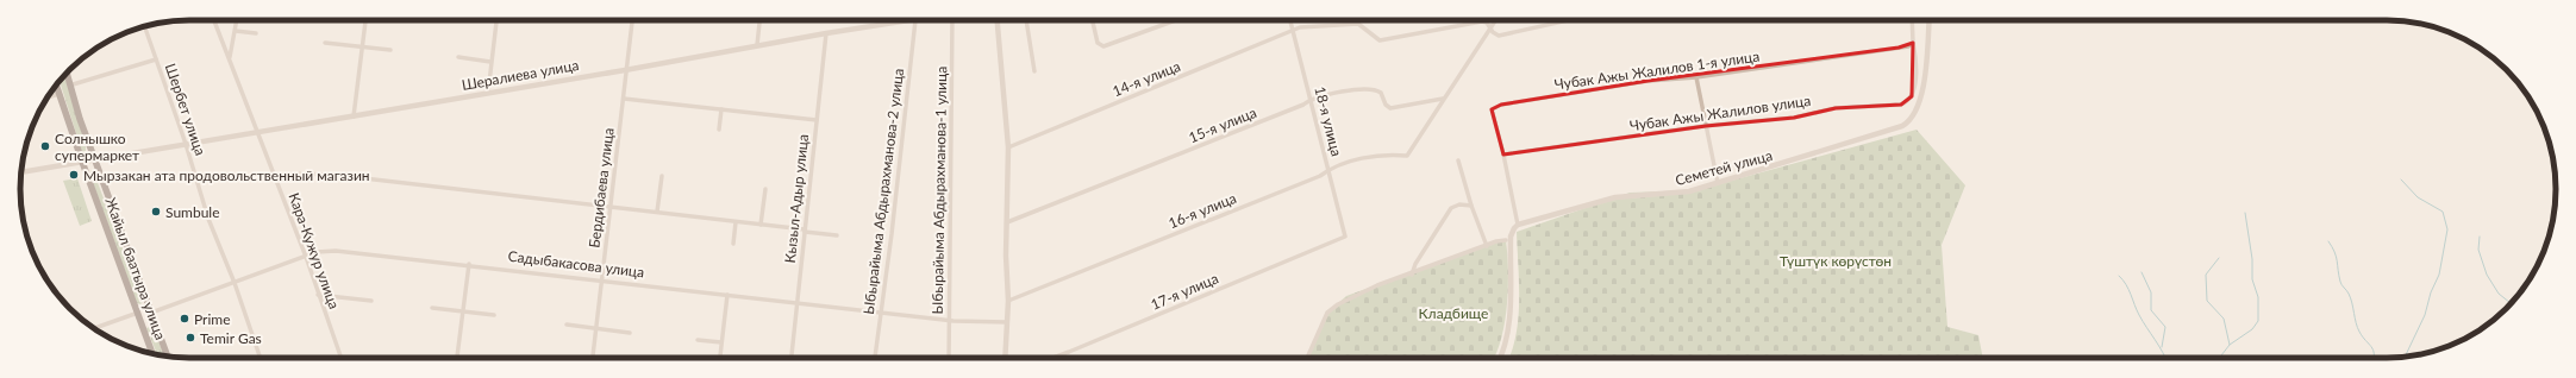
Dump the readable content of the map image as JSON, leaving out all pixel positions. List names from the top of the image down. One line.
{"streets":{"main road":["Жайыл баатыра улица"],"street":["Чубак Ажы Жалилов 1-я улица","Шералиева улица","14-я улица","Шербет улица","Чубак Ажы Жалилов улица","18-я улица","15-я улица","Семетей улица","Бердибаева улица","Ыбырайыма Абдырахманова-1 улица","Ыбырайыма Абдырахманова-2 улица","Кызыл-Адыр улица","16-я улица","Кара-Кужур улица","Садыбакасова улица","17-я улица"]},"crossings":[["Чубак Ажы Жалилов 1-я улица","Чубак Ажы Жалилов улица"],["Чубак Ажы Жалилов 1-я улица","Семетей улица"],["Шералиева улица","Шербет улица"],["Шералиева улица","Бердибаева улица"],["Шералиева улица","Ыбырайыма Абдырахманова-2 улица"],["Шералиева улица","Кызыл-Адыр улица"],["Шералиева улица","Кара-Кужур улица"],["Шералиева улица","Жайыл баатыра улица"],["14-я улица","18-я улица"],["Шербет улица","Садыбакасова улица"],["18-я улица","15-я улица"],["18-я улица","16-я улица"],["18-я улица","17-я улица"],["15-я улица","16-я улица"],["Бердибаева улица","Садыбакасова улица"],["Ыбырайыма Абдырахманова-1 улица","Садыбакасова улица"],["Ыбырайыма Абдырахманова-2 улица","Садыбакасова улица"],["Кызыл-Адыр улица","Садыбакасова улица"],["Кара-Кужур улица","Садыбакасова улица"],["Садыбакасова улица","Жайыл баатыра улица"]],"parks":["Түштүк көрүстөн","Кладбище"],"places":["Солнышко супермаркет","Мырзакан ата продовольственный магазин","Sumbule","Prime","Temir Gas"]}
